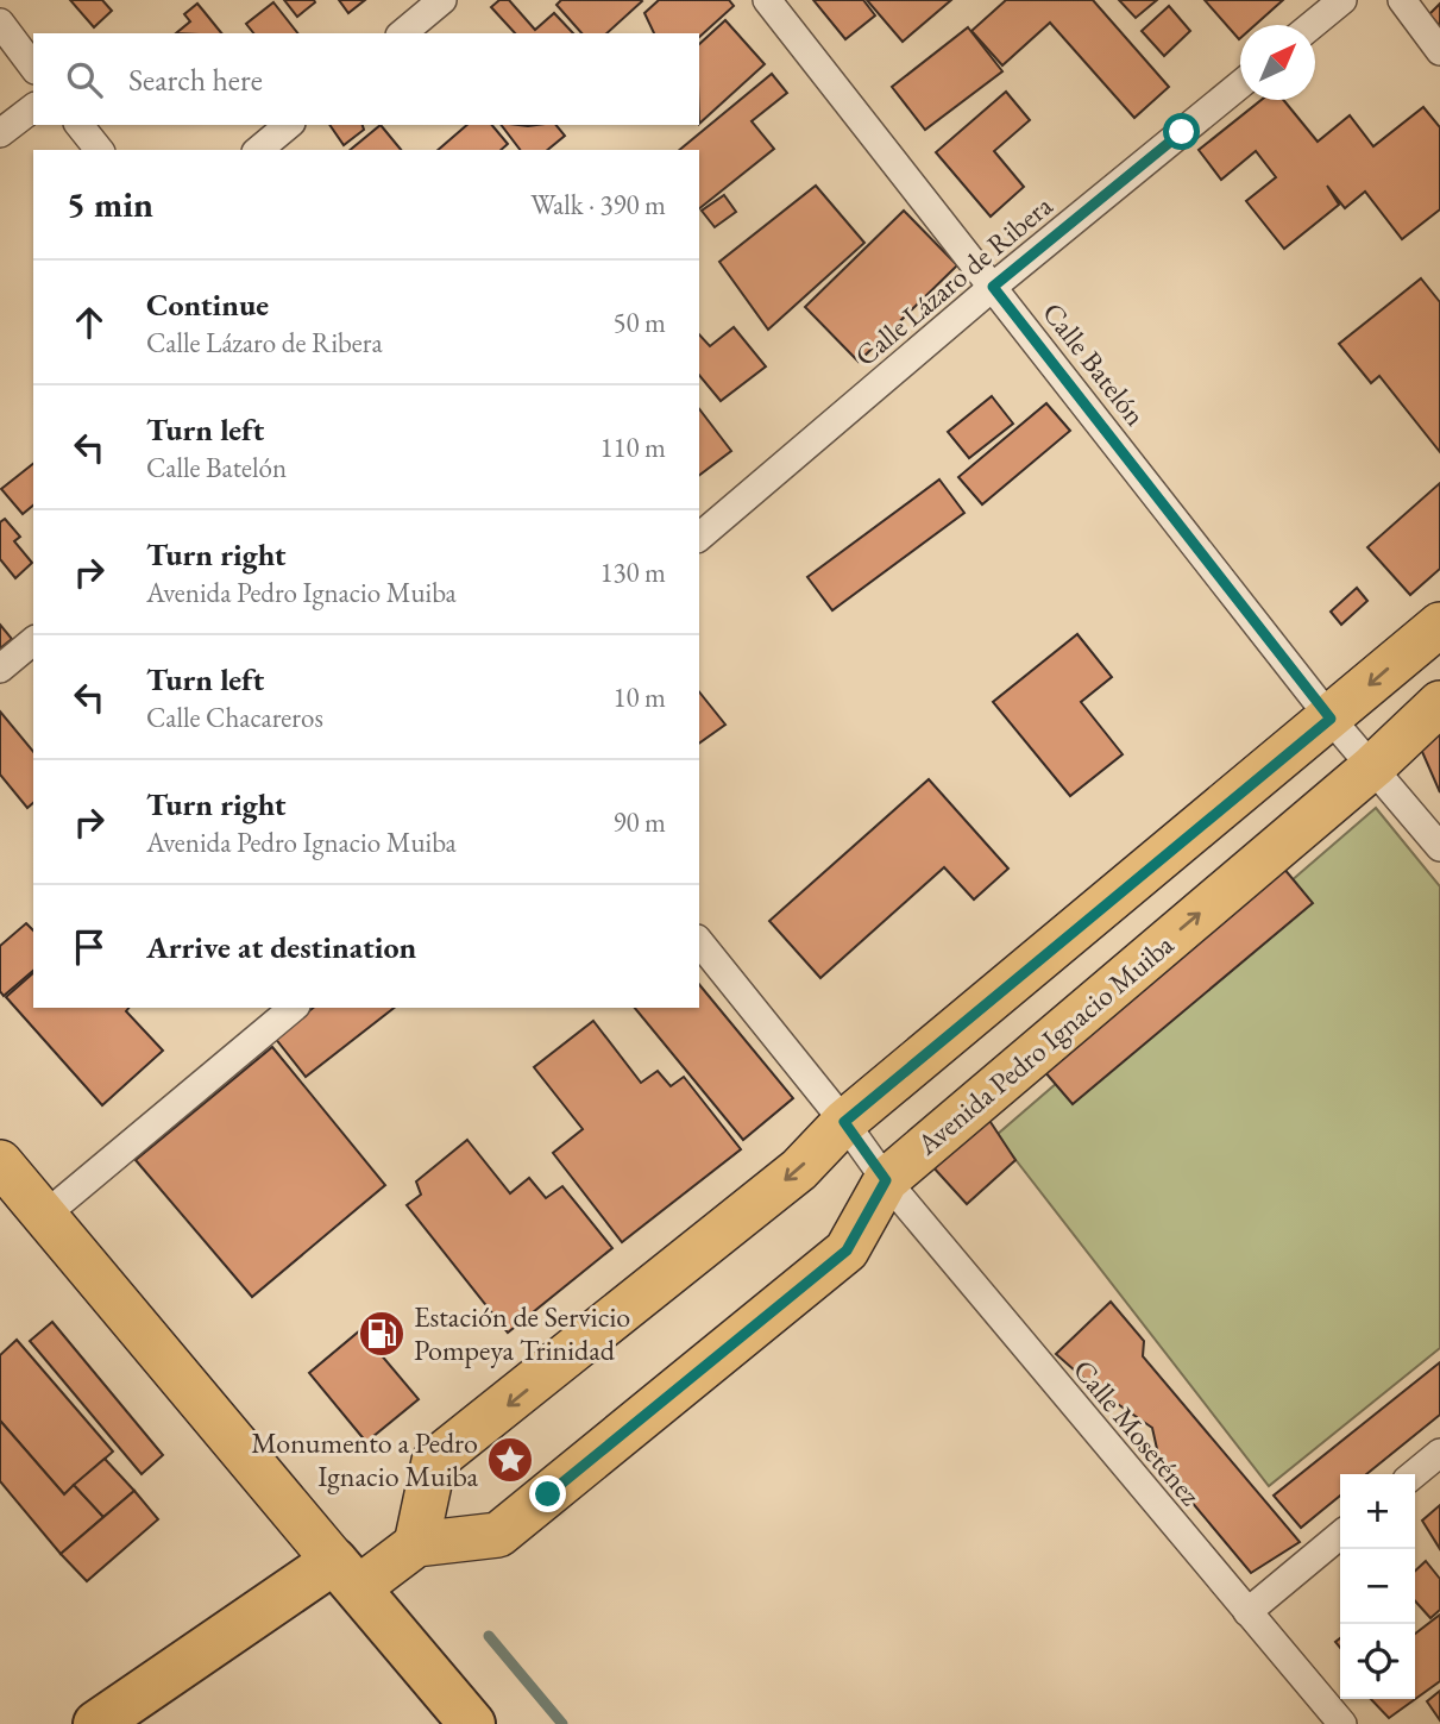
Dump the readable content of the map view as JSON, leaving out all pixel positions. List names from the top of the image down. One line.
{"streets":{"main road":["Avenida Pedro Ignacio Muiba"],"street":["Calle Lázaro de Ribera","Calle Batelón","Calle Moseténez"]},"crossings":[["Calle Lázaro de Ribera","Calle Batelón"],["Calle Batelón","Avenida Pedro Ignacio Muiba"],["Avenida Pedro Ignacio Muiba","Calle Moseténez"]],"places":{"fuel station":["Estación de Servicio Pompeya Trinidad"],"place":["Monumento a Pedro Ignacio Muiba"]},"north":"top right","page":{"search":"Search here","heading":["5 min","Walk · 390 m"],"list":[["Continue","Calle Lázaro de Ribera","50 m"],["Turn left","Calle Batelón","110 m"],["Turn right","Avenida Pedro Ignacio Muiba","130 m"],["Turn left","Calle Chacareros","10 m"],["Turn right","Avenida Pedro Ignacio Muiba","90 m"],"Arrive at destination"],"map_buttons":["+","−"]}}
